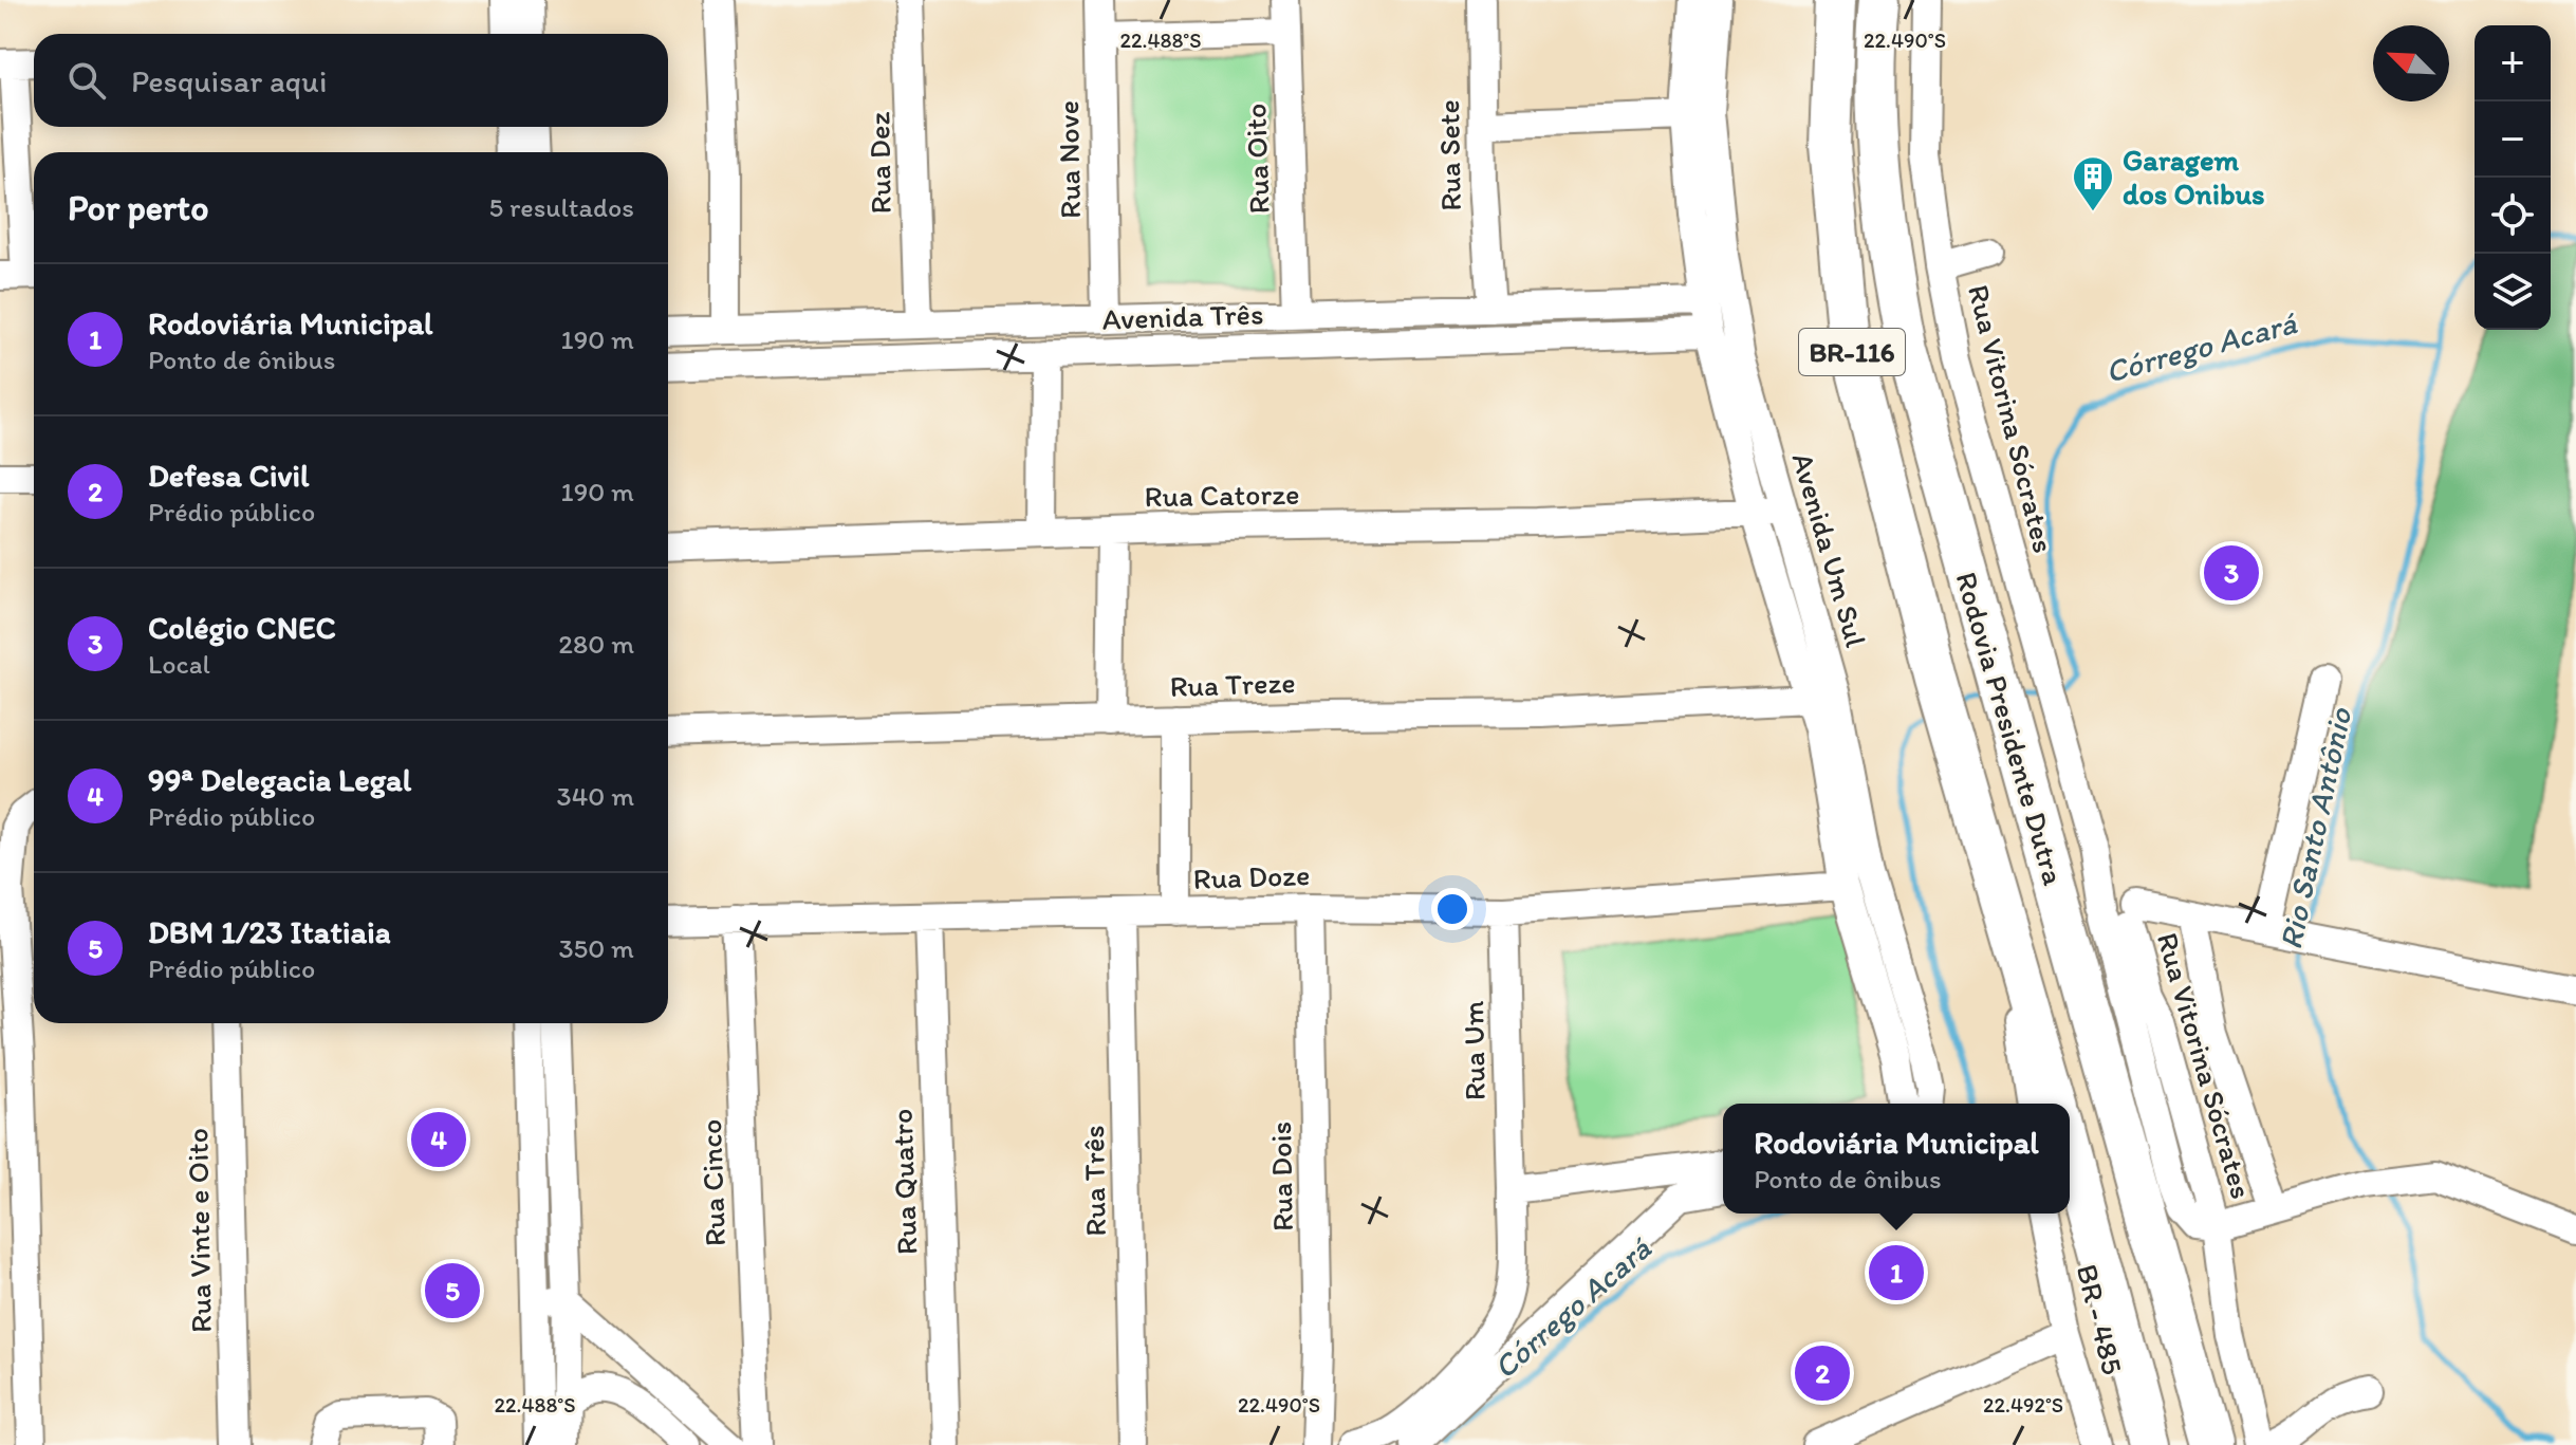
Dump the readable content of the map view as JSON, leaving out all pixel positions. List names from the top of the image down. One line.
{"streets":{"highway":["BR-116","Rodovia Presidente Dutra"],"street":["Rua Sete","Rua Oito","Rua Nove","Rua Dez","Avenida Três","Rua Vitorina Sócrates","Rua Catorze","Avenida Um Sul","Rua Treze","Rua Doze","Rua Um","Rua Dois","Rua Três","Rua Quatro","Rua Cinco","Rua Vinte e Oito","BR - 485"]},"crossings":[["Rua Sete","Avenida Três"],["Rua Oito","Avenida Três"],["Rua Nove","Avenida Três"],["Rua Dez","Avenida Três"],["Avenida Três","Avenida Um Sul"],["Rua Catorze","Avenida Um Sul"],["Avenida Um Sul","Rua Treze"],["Avenida Um Sul","Rua Doze"],["Rua Doze","Rua Um"],["Rua Doze","Rua Dois"],["Rua Doze","Rua Três"],["Rua Doze","Rua Quatro"],["Rua Doze","Rua Cinco"]],"water":["Córrego Acará","Rio Santo Antônio"],"places":{"building":["Garagem dos Onibus"]},"north":"top left","page":{"map_buttons":["+","−"],"search":"Pesquisar aqui","heading":["Por perto","5 resultados"],"list":[{"mark":"1","name":"Rodoviária Municipal","note":"Ponto de ônibus","value":"190 m"},{"mark":"2","name":"Defesa Civil","note":"Prédio público","value":"190 m"},{"mark":"3","name":"Colégio CNEC","note":"Local","value":"280 m"},{"mark":"4","name":"99ª Delegacia Legal","note":"Prédio público","value":"340 m"},{"mark":"5","name":"DBM 1/23 Itatiaia","note":"Prédio público","value":"350 m"}],"pins":["3","4","1","5","2"],"popup":["Rodoviária Municipal","Ponto de ônibus"]},"coordinates":["22.488°S","22.490°S","22.492°S"]}
